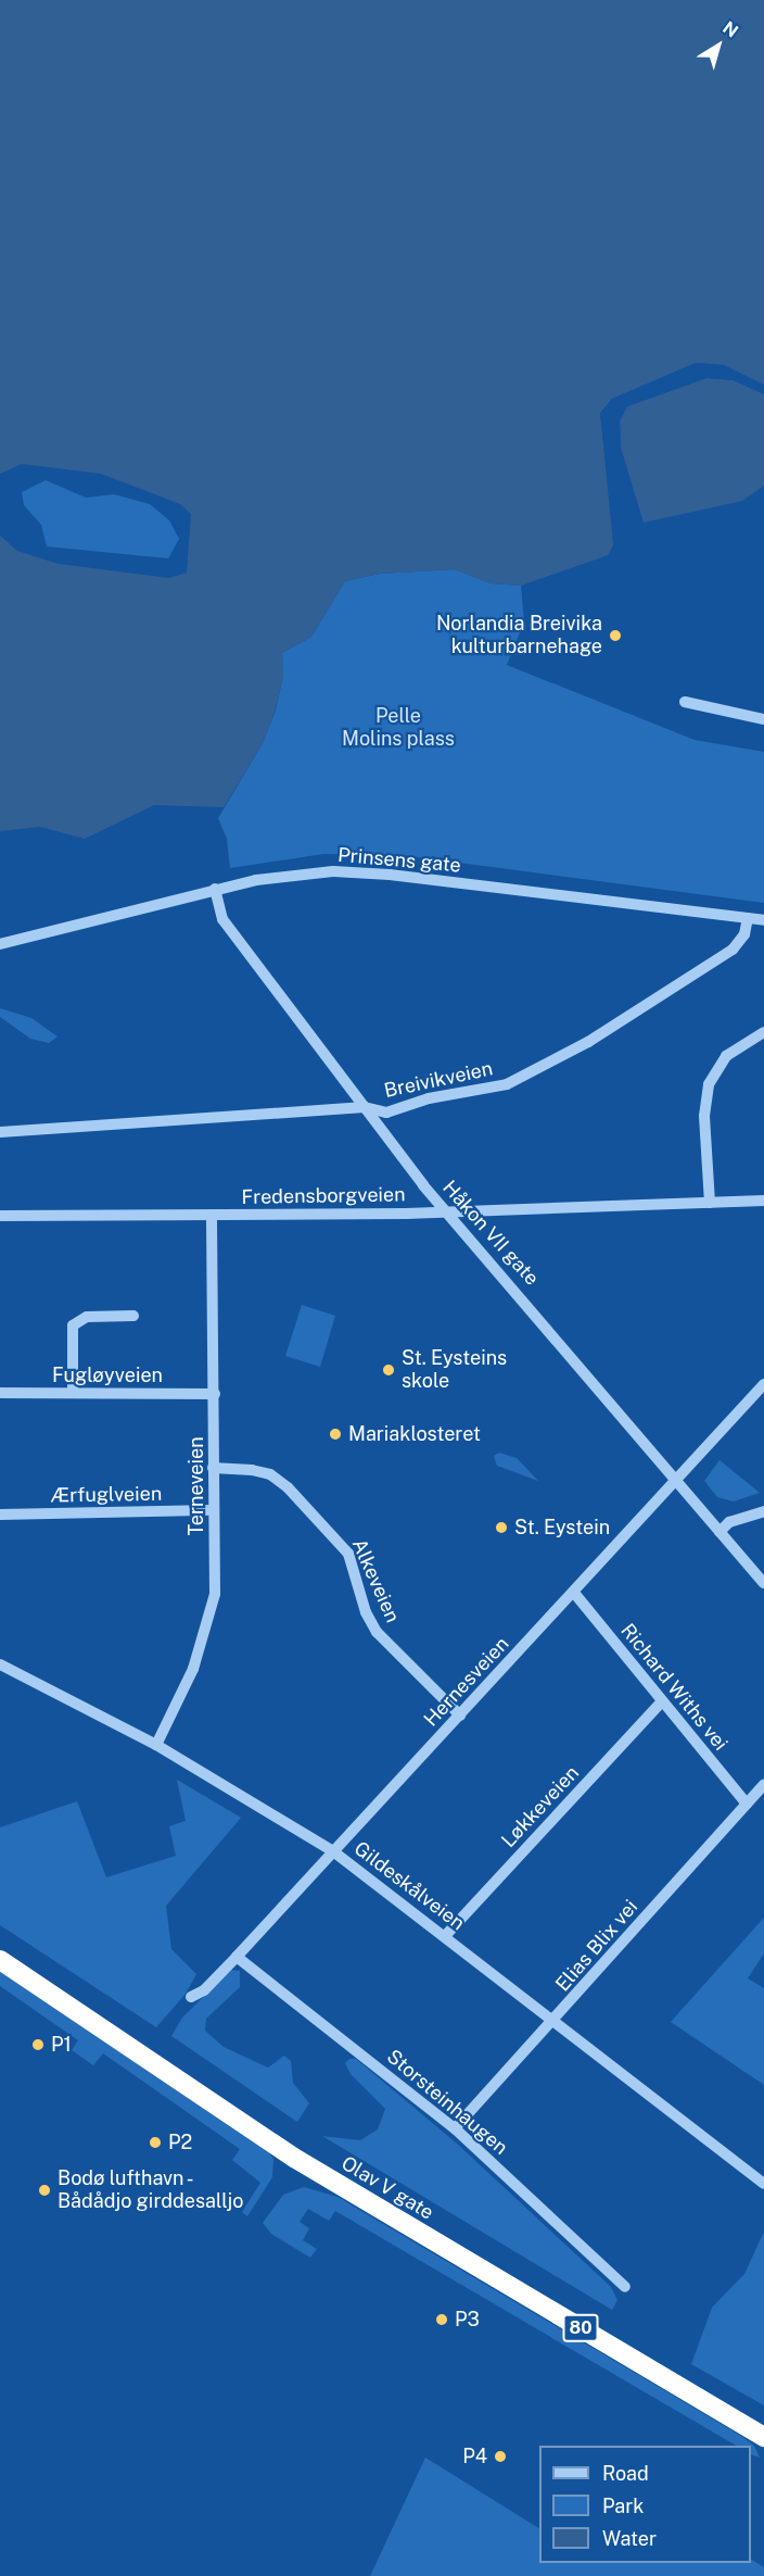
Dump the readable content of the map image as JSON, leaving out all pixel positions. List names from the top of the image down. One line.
{"streets":{"highway":["Olav V gate","80"],"street":["Prinsens gate","Breivikveien","Fredensborgveien","Håkon VII gate","Fugløyveien","Terneveien","Ærfuglveien","Alkeveien","Hernesveien","Richard Withs vei","Løkkeveien","Gildeskålveien","Elias Blix vei","Storsteinhaugen"]},"crossings":[["Prinsens gate","Breivikveien"],["Prinsens gate","Håkon VII gate"],["Breivikveien","Håkon VII gate"],["Fredensborgveien","Håkon VII gate"],["Fredensborgveien","Terneveien"],["Håkon VII gate","Hernesveien"],["Fugløyveien","Terneveien"],["Terneveien","Ærfuglveien"],["Terneveien","Alkeveien"],["Terneveien","Gildeskålveien"],["Alkeveien","Hernesveien"],["Hernesveien","Richard Withs vei"],["Hernesveien","Gildeskålveien"],["Hernesveien","Storsteinhaugen"],["Richard Withs vei","Løkkeveien"],["Richard Withs vei","Elias Blix vei"],["Løkkeveien","Gildeskålveien"],["Gildeskålveien","Elias Blix vei"],["Elias Blix vei","Storsteinhaugen"]],"parks":["Pelle Molins plass"],"places":["Norlandia Breivika kulturbarnehage","St. Eysteins skole","Mariaklosteret","St. Eystein","P1","P2","Bodø lufthavn - Bådådjo girddesalljo","P3","P4"],"legend":["Road","Park","Water"],"north":"top right"}
